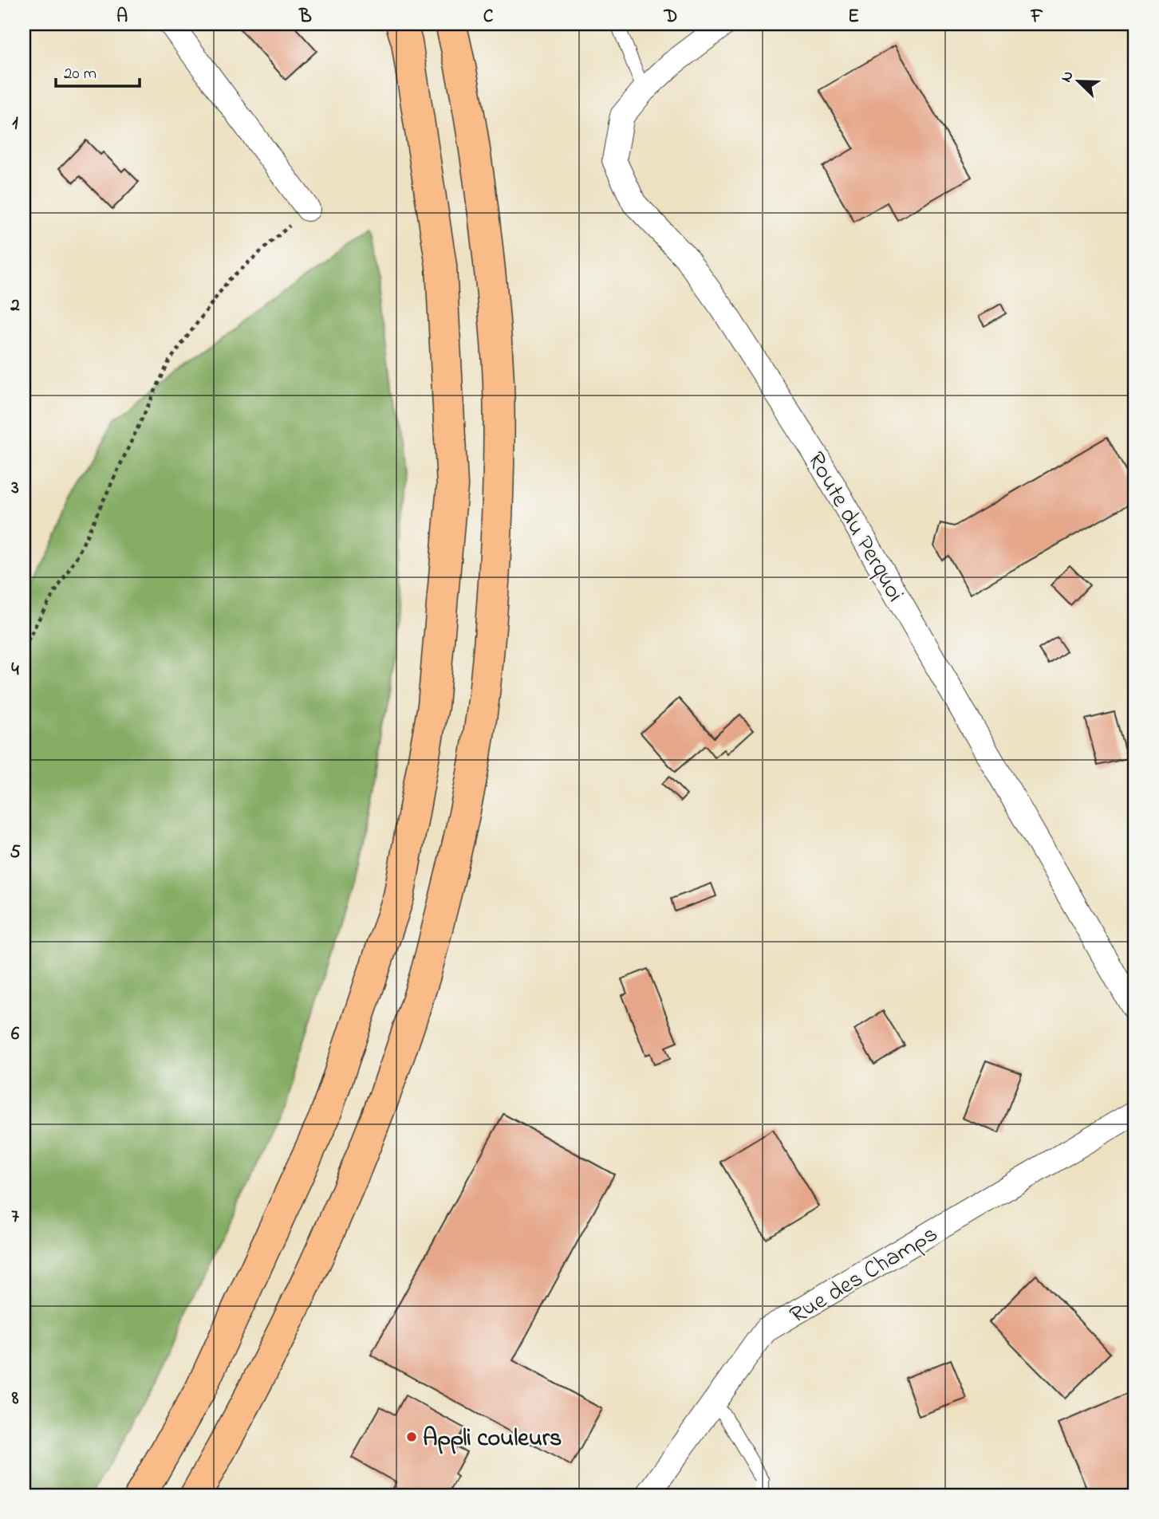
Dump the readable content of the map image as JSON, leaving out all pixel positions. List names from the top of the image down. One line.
{"streets":{"street":["Route du Perquoi","Rue des Champs"]},"places":["Appli couleurs"],"scale_bar":"20 m","north":"top left","grid":{"columns":["A","B","C","D","E","F"],"rows":["1","2","3","4","5","6","7","8"]}}
